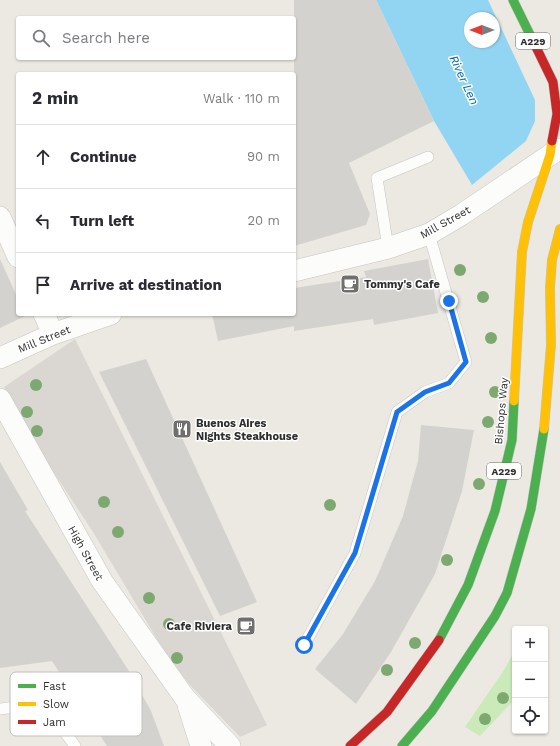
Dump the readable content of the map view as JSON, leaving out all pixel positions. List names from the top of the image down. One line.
{"streets":{"highway":["A229","Bishops Way"],"street":["Mill Street","High Street"]},"crossings":[["A229","Mill Street"],["A229","Bishops Way"],["Mill Street","Bishops Way"]],"water":["River Len"],"places":{"cafe":["Tommy's Cafe","Cafe Riviera"],"restaurant":["Buenos Aires Nights Steakhouse"]},"legend":["Fast","Slow","Jam"],"north":"left","page":{"search":"Search here","heading":["2 min","Walk · 110 m"],"list":[["Continue","90 m"],["Turn left","20 m"],"Arrive at destination"],"map_buttons":["+","−"]}}
